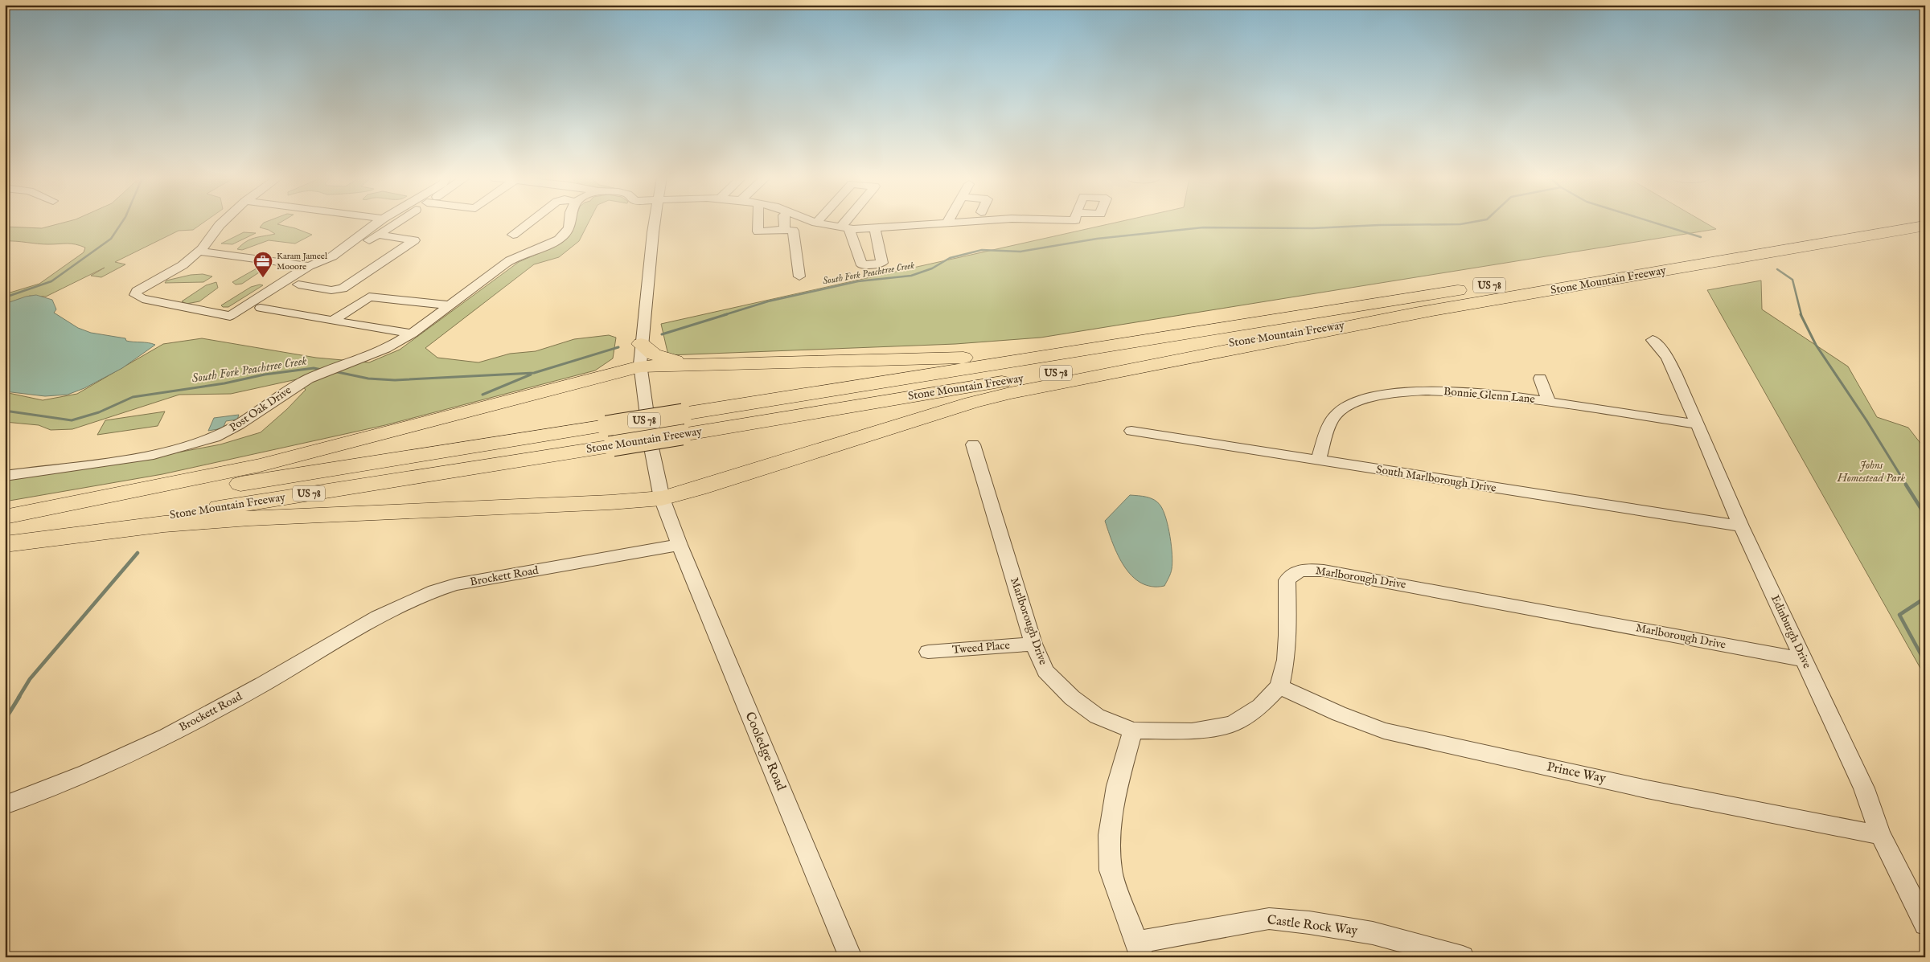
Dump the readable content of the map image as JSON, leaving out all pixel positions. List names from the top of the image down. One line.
{"streets":{"highway":["Stone Mountain Freeway","US 78"],"street":["Bonnie Glenn Lane","Post Oak Drive","South Marlborough Drive","Brockett Road","Marlborough Drive","Edinburgh Drive","Tweed Place","Cooledge Road","Prince Way","Castle Rock Way"]},"crossings":[["Bonnie Glenn Lane","South Marlborough Drive"],["Bonnie Glenn Lane","Edinburgh Drive"],["South Marlborough Drive","Edinburgh Drive"],["Brockett Road","Cooledge Road"],["Marlborough Drive","Edinburgh Drive"],["Marlborough Drive","Tweed Place"],["Marlborough Drive","Prince Way"],["Edinburgh Drive","Prince Way"]],"water":["South Fork Peachtree Creek"],"parks":["Johns Homestead Park"],"places":{"office":["Karam Jameel Mooore"]}}
